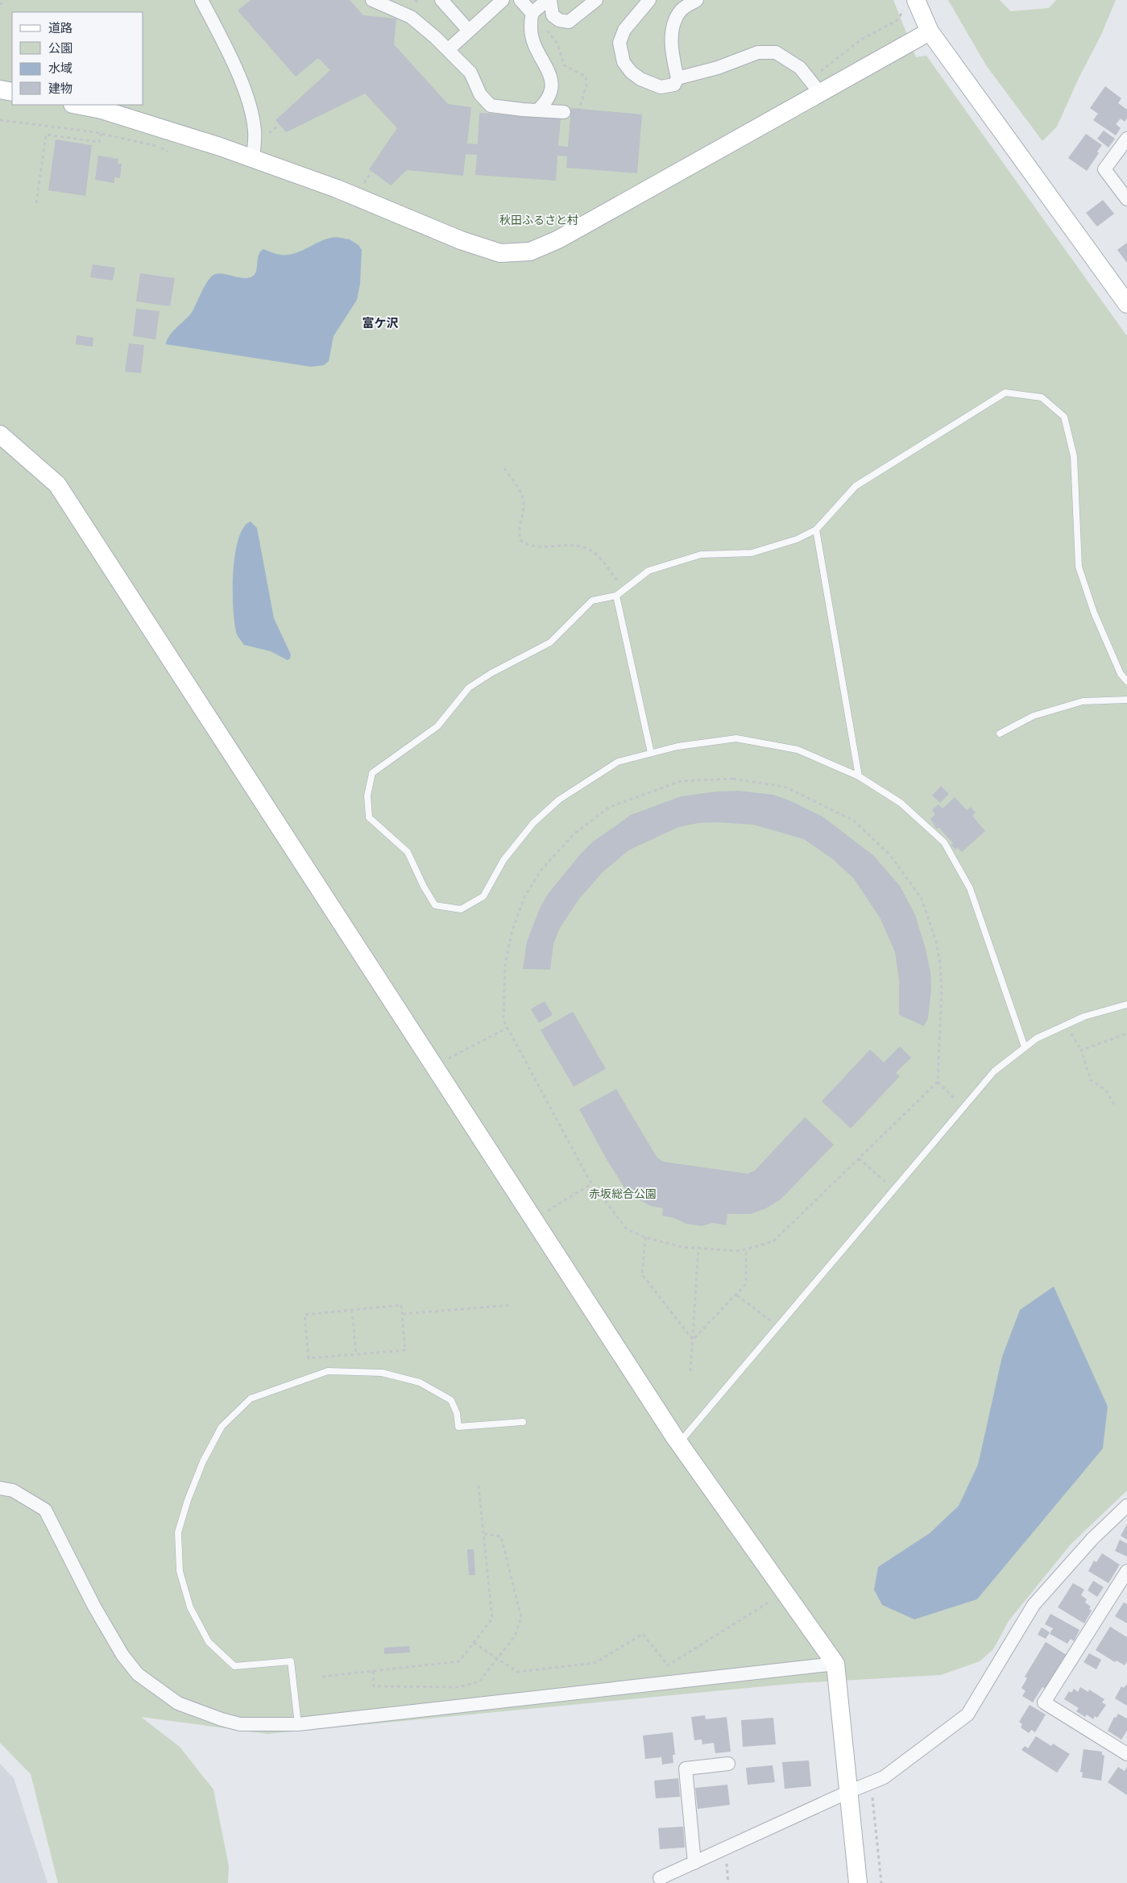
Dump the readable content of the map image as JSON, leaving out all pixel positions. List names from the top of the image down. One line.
{"districts":["富ケ沢"],"parks":["秋田ふるさと村","赤坂総合公園"],"legend":["道路","公園","水域","建物"]}
